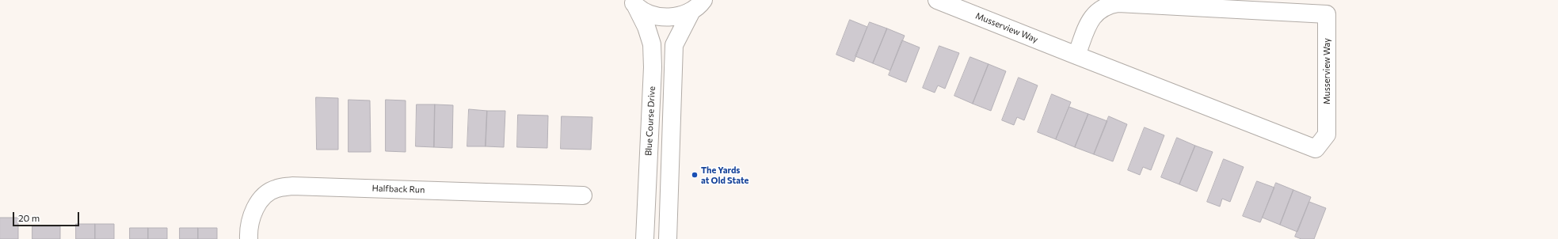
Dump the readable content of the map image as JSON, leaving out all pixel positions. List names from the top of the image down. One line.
{"streets":{"street":["Musserview Way","Blue Course Drive","Halfback Run"]},"places":["The Yards at Old State"],"scale_bar":"20 m"}
